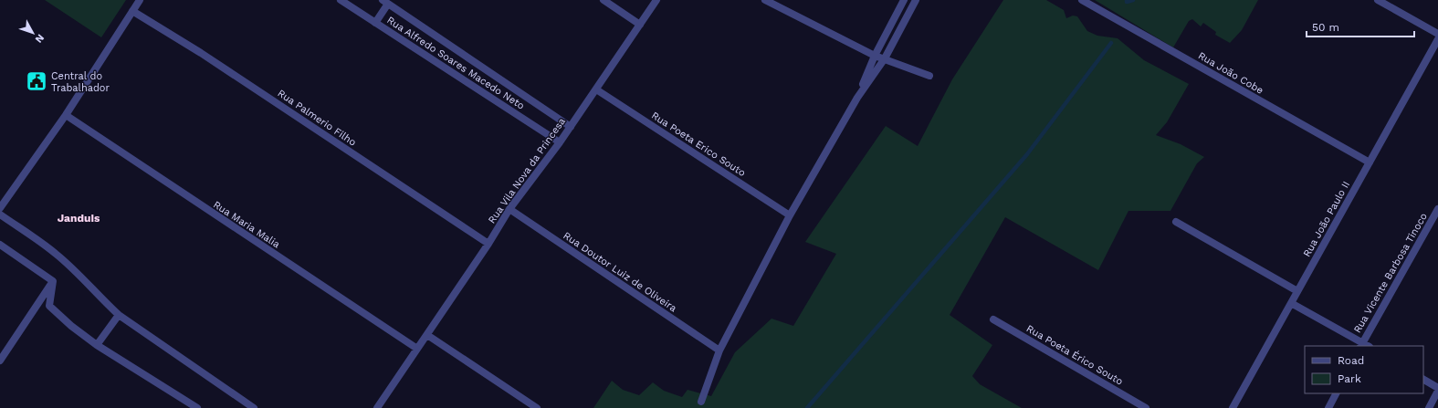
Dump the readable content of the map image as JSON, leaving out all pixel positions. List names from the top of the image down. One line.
{"streets":{"street":["Rua Alfredo Soares Macedo Neto","Rua João Cobe","Rua Palmerio Filho","Rua Poeta Erico Souto","Rua Vila Nova da Princesa","Rua João Paulo II","Rua Maria Malia","Rua Doutor Luiz de Oliveira","Rua Vicente Barbosa Tinoco","Rua Poeta Érico Souto"]},"crossings":[["Rua Alfredo Soares Macedo Neto","Rua Vila Nova da Princesa"],["Rua João Cobe","Rua João Paulo II"],["Rua Palmerio Filho","Rua Vila Nova da Princesa"],["Rua Poeta Erico Souto","Rua Vila Nova da Princesa"],["Rua Vila Nova da Princesa","Rua Maria Malia"],["Rua Vila Nova da Princesa","Rua Doutor Luiz de Oliveira"]],"districts":["Janduis"],"places":{"public building":["Central do Trabalhador"]},"legend":["Road","Park"],"scale_bar":"50 m","north":"bottom right"}
